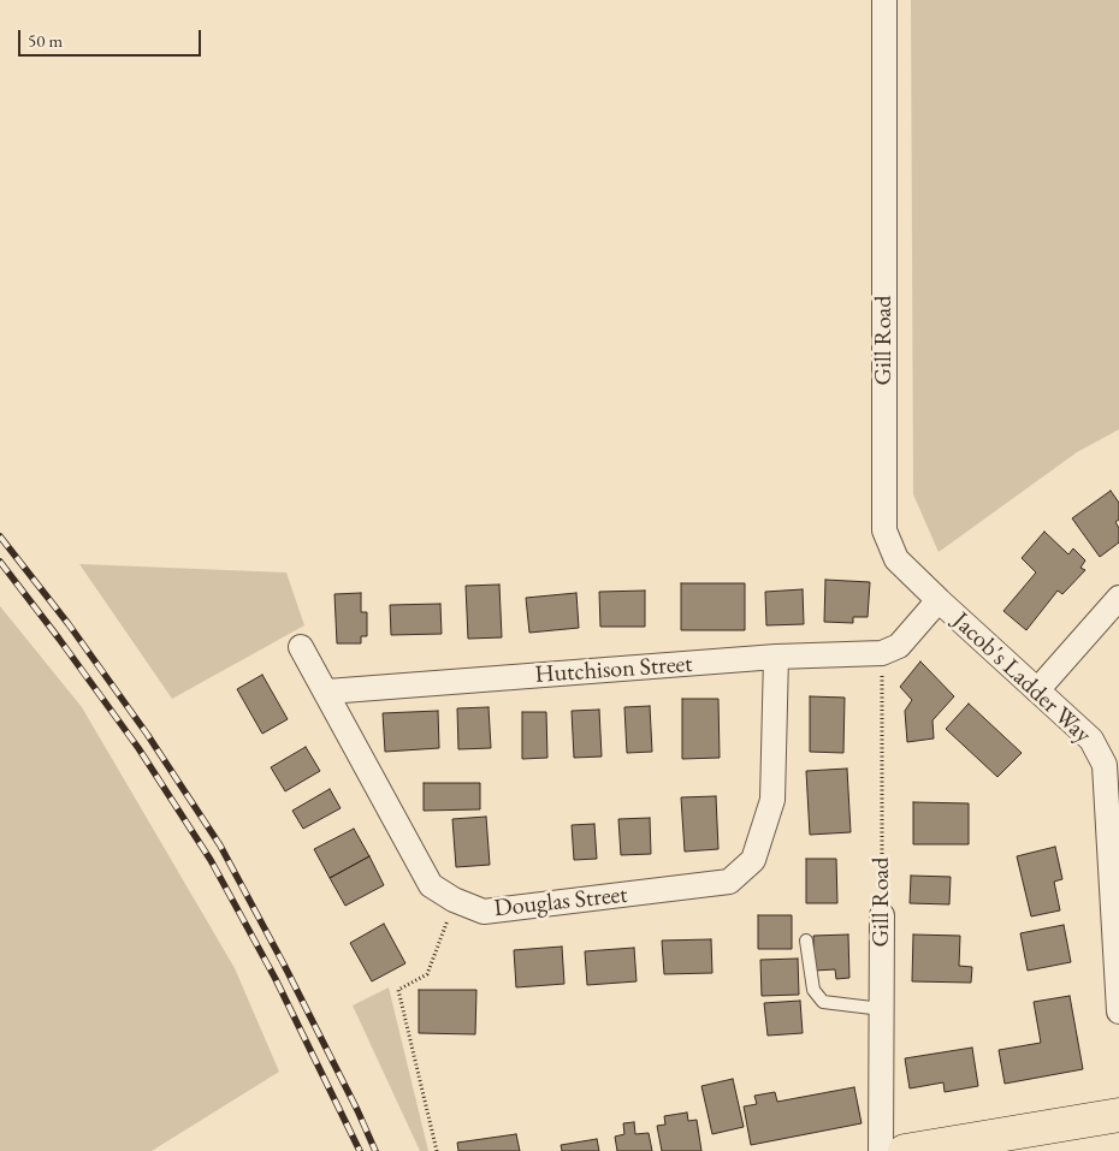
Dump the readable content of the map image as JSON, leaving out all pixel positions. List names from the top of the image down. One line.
{"streets":{"street":["Gill Road","Hutchison Street","Jacob's Ladder Way","Douglas Street"]},"crossings":[["Gill Road","Hutchison Street"],["Gill Road","Jacob's Ladder Way"],["Hutchison Street","Douglas Street"]],"scale_bar":"50 m"}
